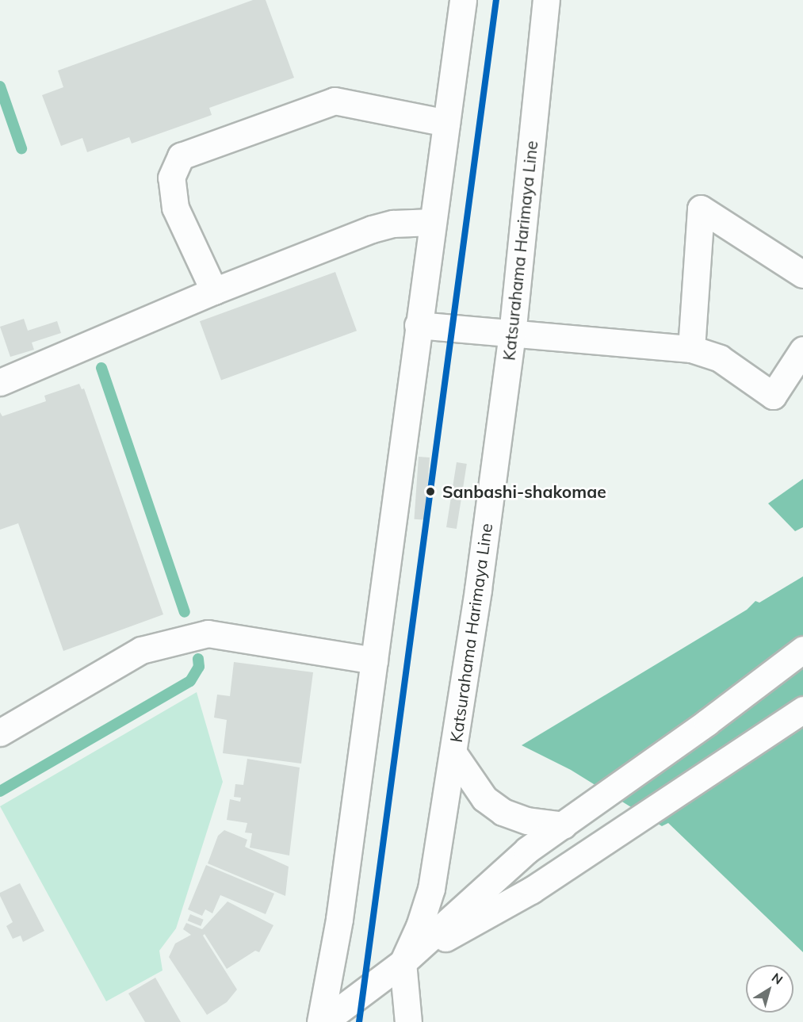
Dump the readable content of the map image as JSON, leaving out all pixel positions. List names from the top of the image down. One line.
{"streets":{"main road":["Katsurahama Harimaya Line"]},"places":["Sanbashi-shakomae"],"north":"top right"}
